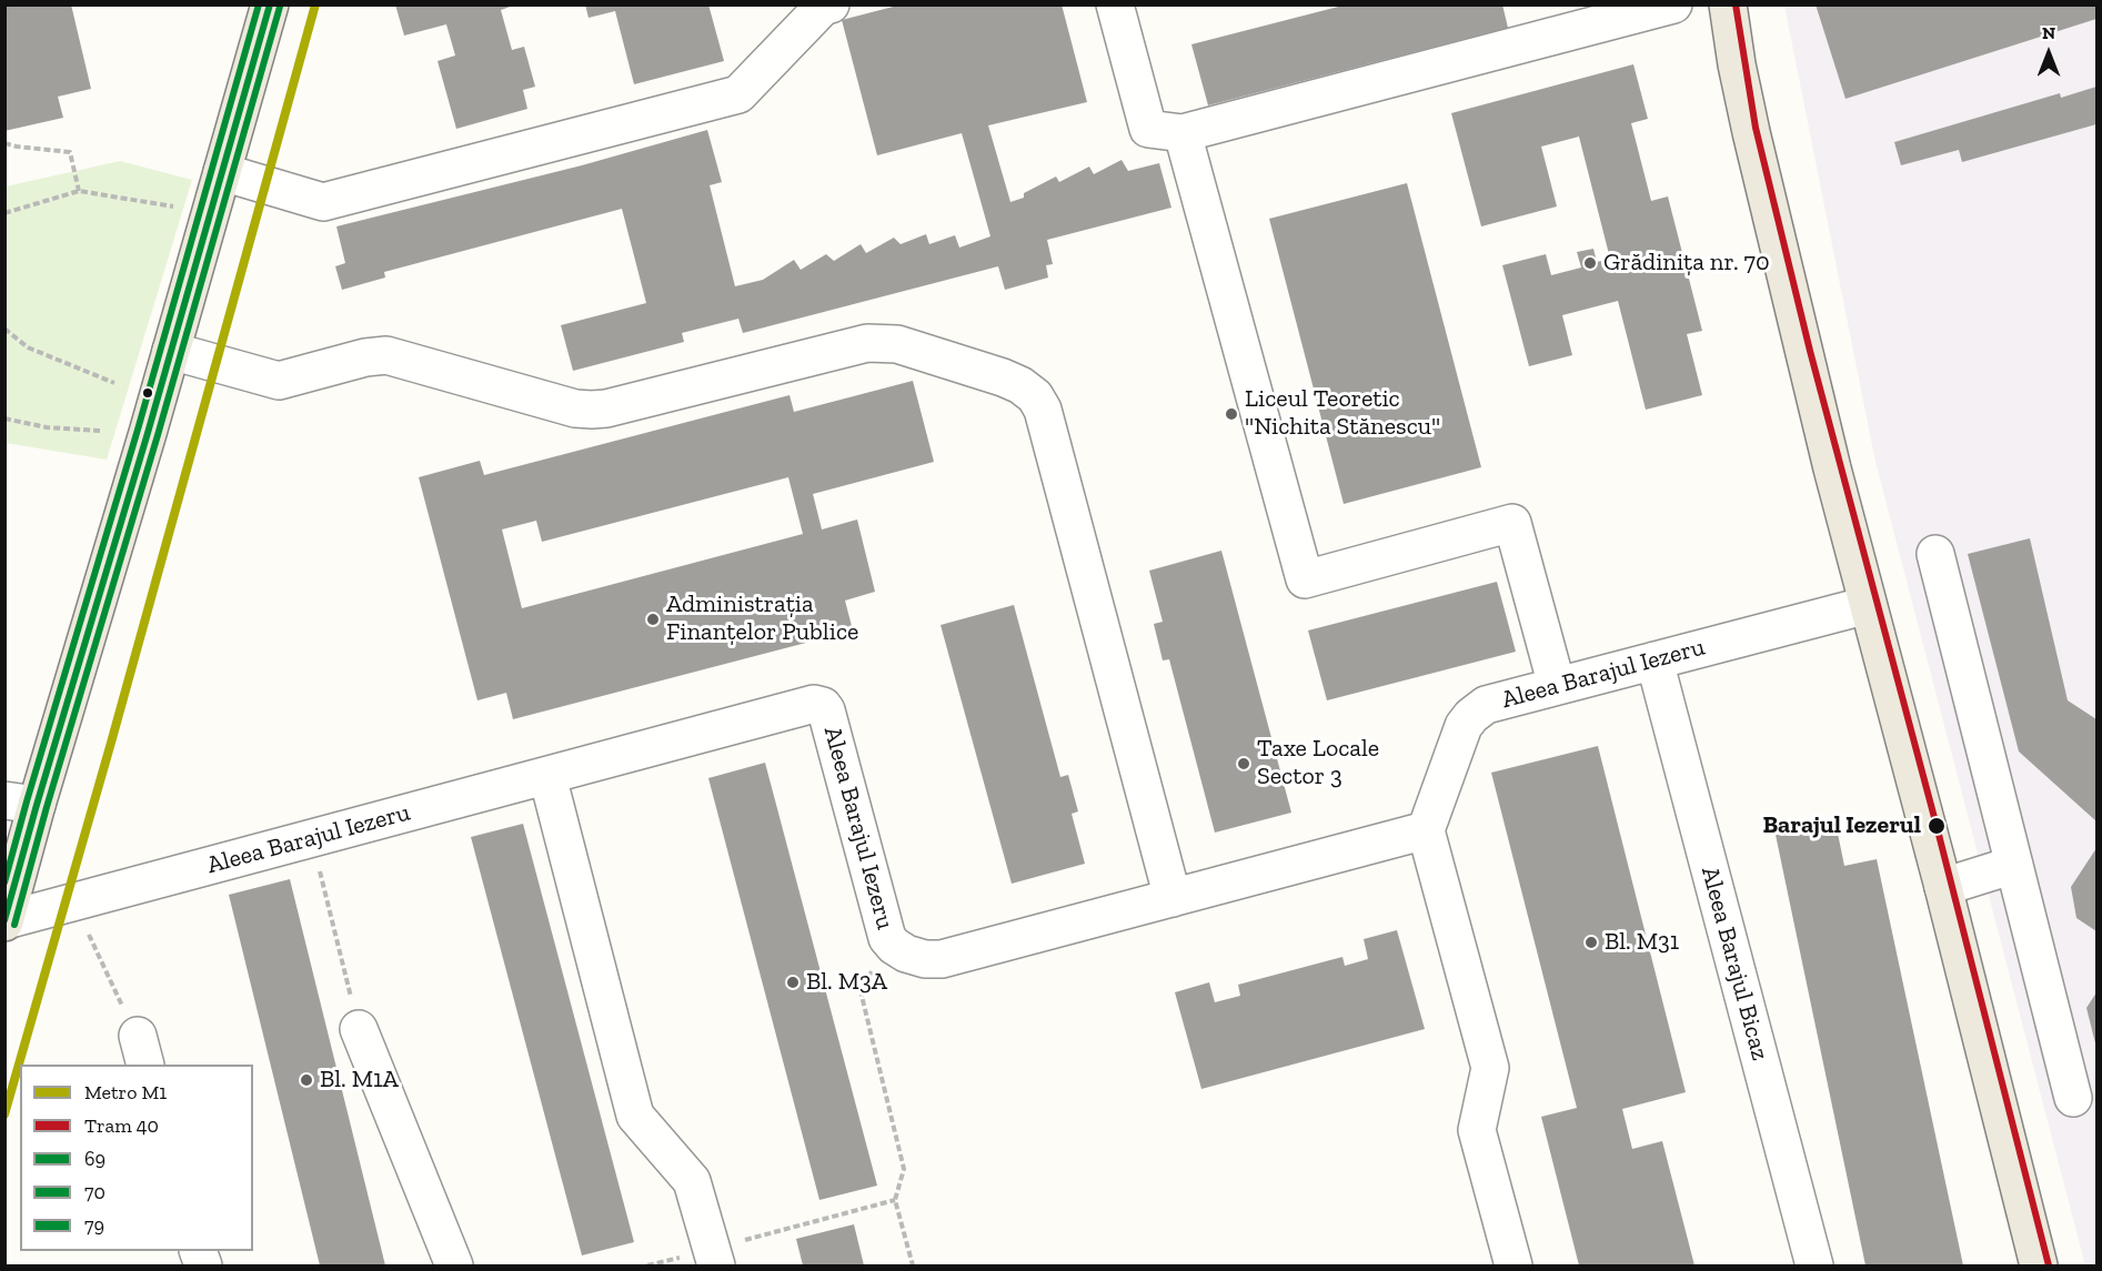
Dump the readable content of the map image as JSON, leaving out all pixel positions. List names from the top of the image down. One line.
{"streets":{"street":["Aleea Barajul Iezeru","Aleea Barajul Bicaz"]},"crossings":[["Aleea Barajul Iezeru","Aleea Barajul Bicaz"]],"places":["Grădiniţa nr. 70","Liceul Teoretic \"Nichita Stănescu\"","Administrația Finanțelor Publice","Taxe Locale Sector 3","Barajul Iezerul","Bl. M31","Bl. M3A","Bl. M1A"],"lines":["metro line M1","tram line 40","transit line 69","transit line 79","transit line 70"],"legend":["Metro M1","Tram 40","69","70","79"],"north":"top"}
